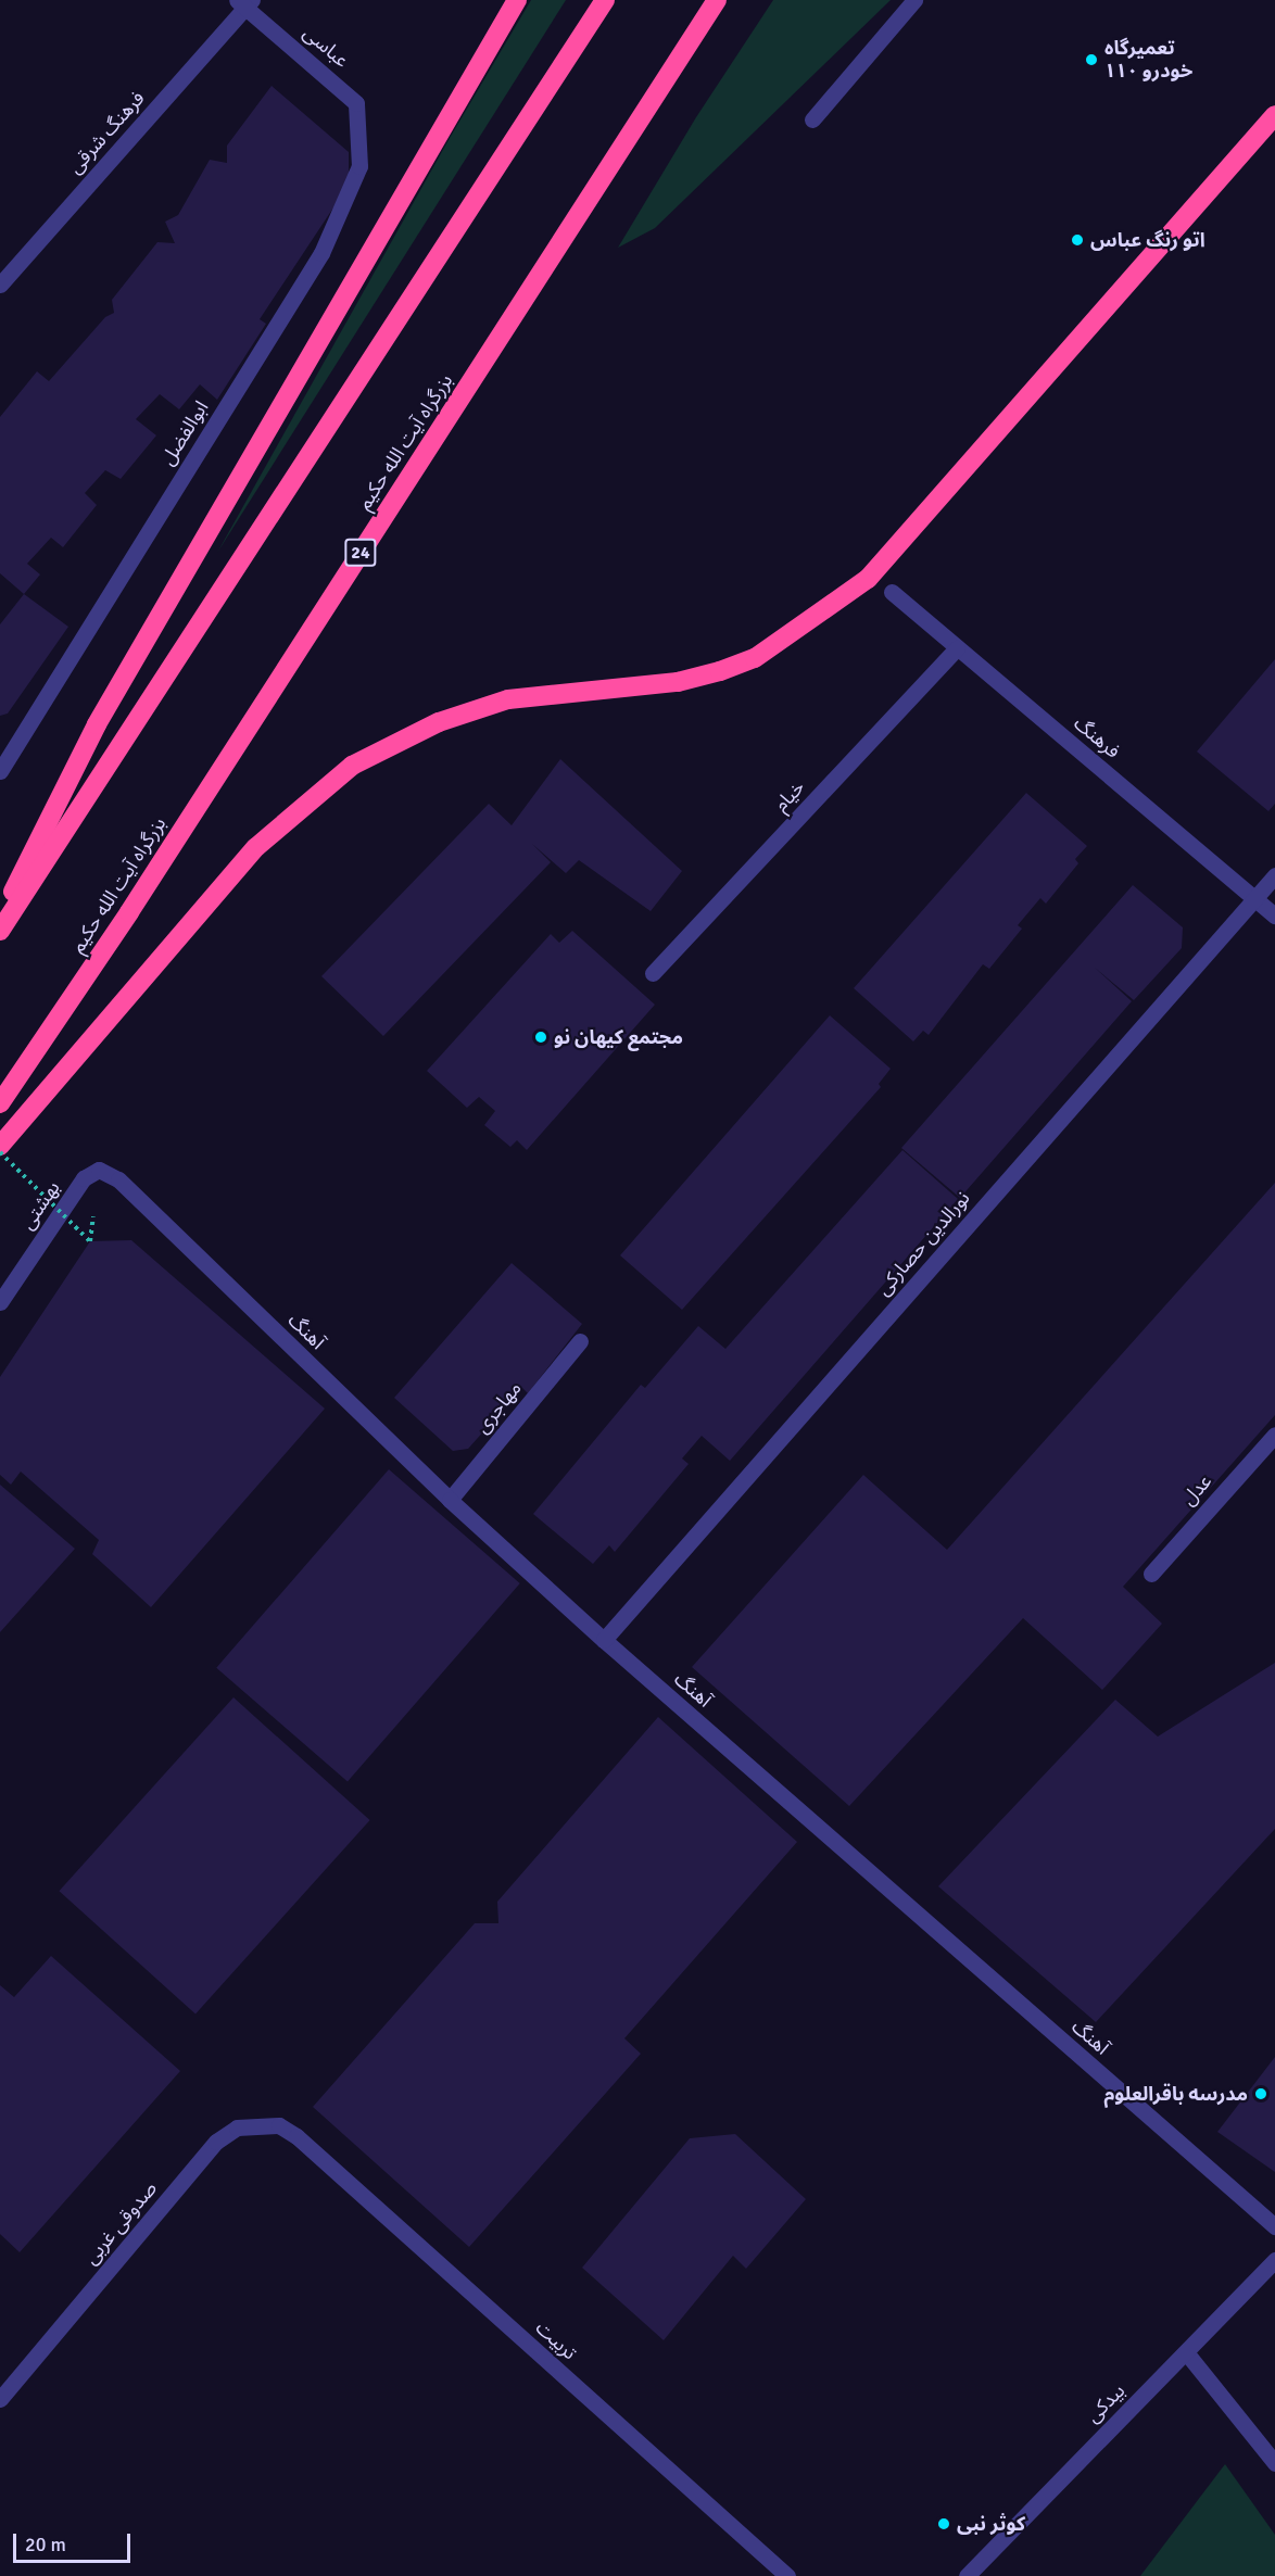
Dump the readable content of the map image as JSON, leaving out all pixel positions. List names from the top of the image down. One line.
{"streets":{"highway":["بزرگراه آیت الله حکیم","24"],"street":["عباسی","فرهنگ شرقی","ابوالفضل","فرهنگ","خیام","بهشتی","نورالدین حصارکی","آهنگ","مهاجری","عدل","صدوقی غربی","تربیت","بیدکی"]},"crossings":[["عباسی","فرهنگ شرقی"],["عباسی","ابوالفضل"],["فرهنگ","خیام"],["فرهنگ","نورالدین حصارکی"],["بهشتی","آهنگ"],["نورالدین حصارکی","آهنگ"],["آهنگ","مهاجری"],["صدوقی غربی","تربیت"]],"places":["تعمیرگاه خودرو ۱۱۰","اتو رنگ عباس","مجتمع کیهان نو","مدرسه باقرالعلوم","کوثر نبی"],"scale_bar":"20 m"}
